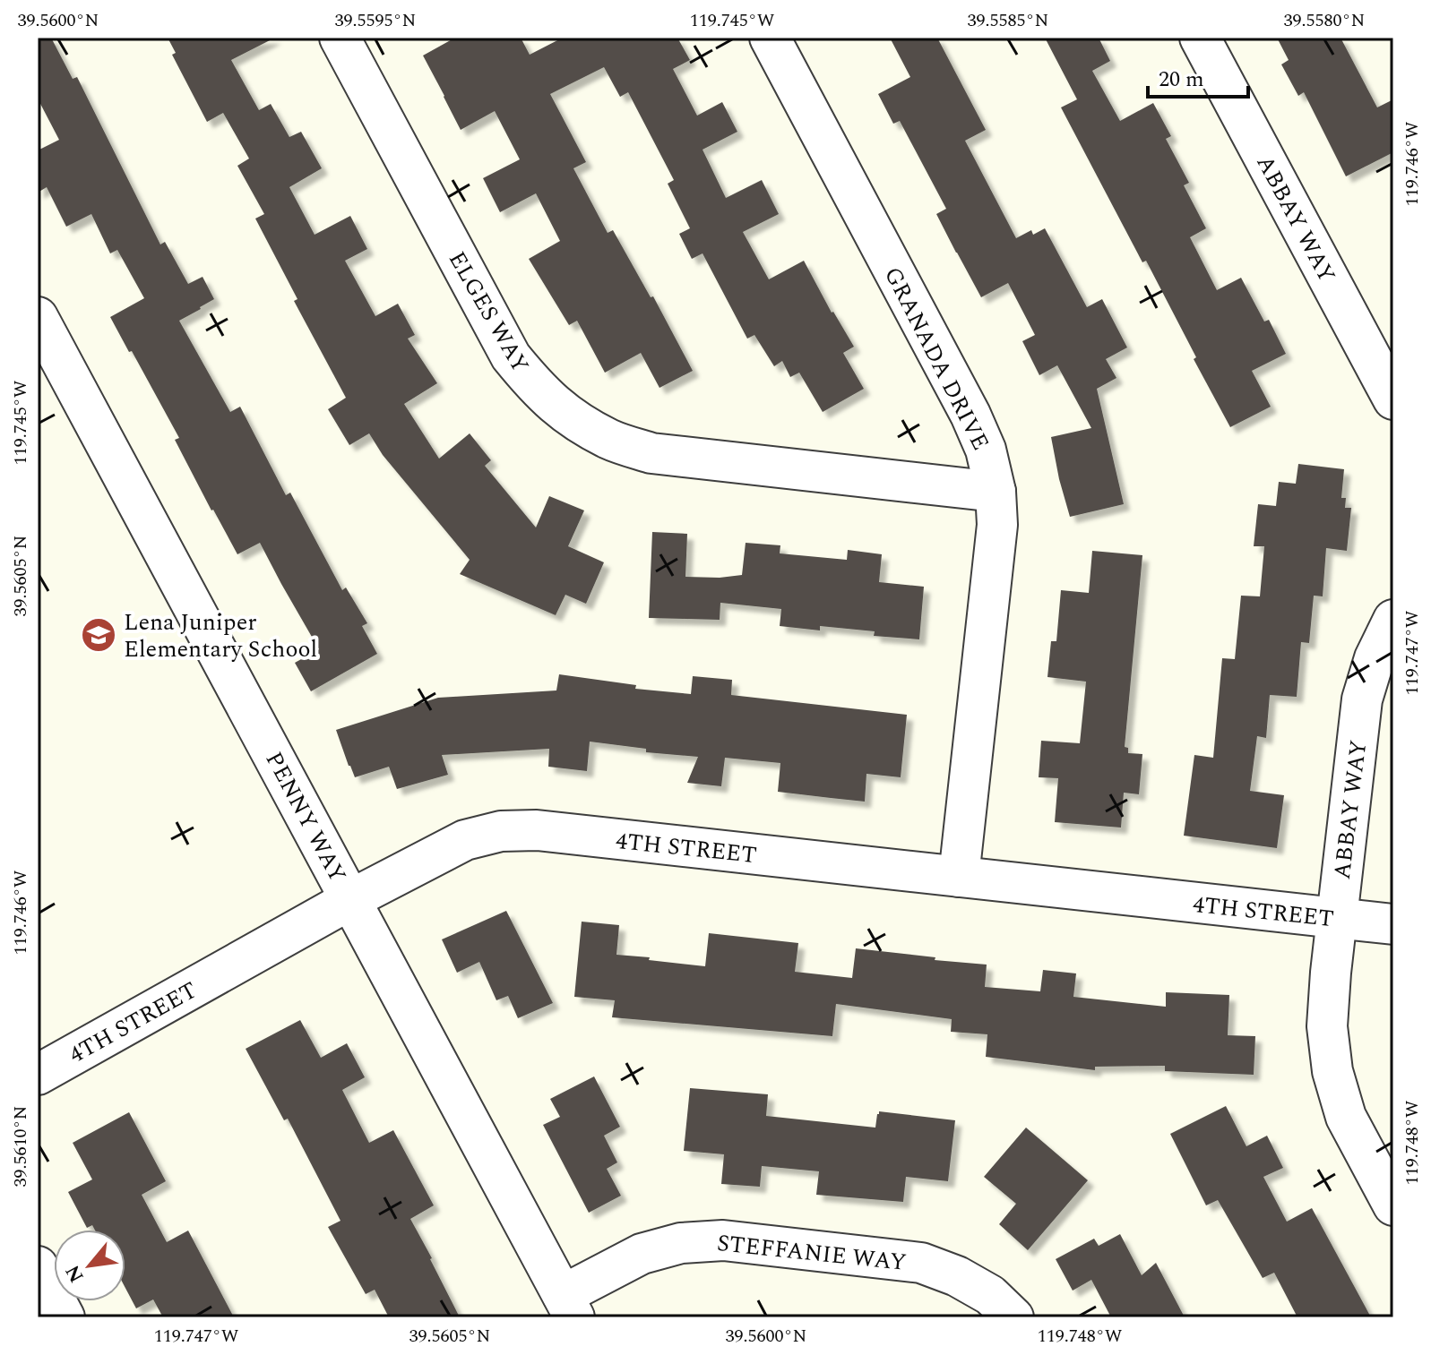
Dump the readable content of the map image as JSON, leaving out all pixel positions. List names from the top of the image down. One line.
{"streets":{"street":["ABBAY WAY","ELGES WAY","GRANADA DRIVE","PENNY WAY","4TH STREET","STEFFANIE WAY"]},"crossings":[["ABBAY WAY","4TH STREET"],["ELGES WAY","GRANADA DRIVE"],["GRANADA DRIVE","4TH STREET"],["PENNY WAY","4TH STREET"],["PENNY WAY","STEFFANIE WAY"]],"places":{"school or university":["Lena Juniper Elementary School"]},"scale_bar":"20 m","north":"bottom left","coordinates":["39.5600°N","39.5595°N","119.745°W","39.5585°N","39.5580°N","119.746°W","39.5605°N","119.747°W","119.748°W","39.5610°N"]}
